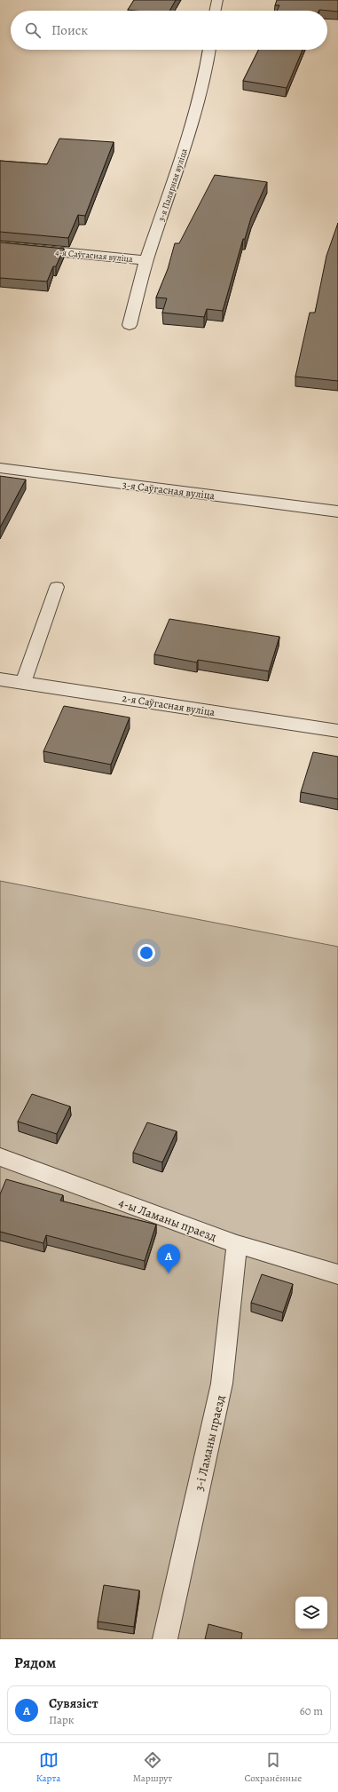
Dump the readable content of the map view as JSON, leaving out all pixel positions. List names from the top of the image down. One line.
{"streets":{"street":["3-я Палярная вуліца","4-я Саўгасная вуліца","3-я Саўгасная вуліца","2-я Саўгасная вуліца"],"lane":["4-ы Ламаны праезд","3-і Ламаны праезд"]},"crossings":[["3-я Палярная вуліца","4-я Саўгасная вуліца"],["4-ы Ламаны праезд","3-і Ламаны праезд"]],"page":{"search":"Поиск","pins":"A","heading":"Рядом","list":[{"mark":"A","name":"Сувязіст","note":"Парк","value":"60 m"}],"nav":["Карта","Маршрут","Сохранённые"]}}
